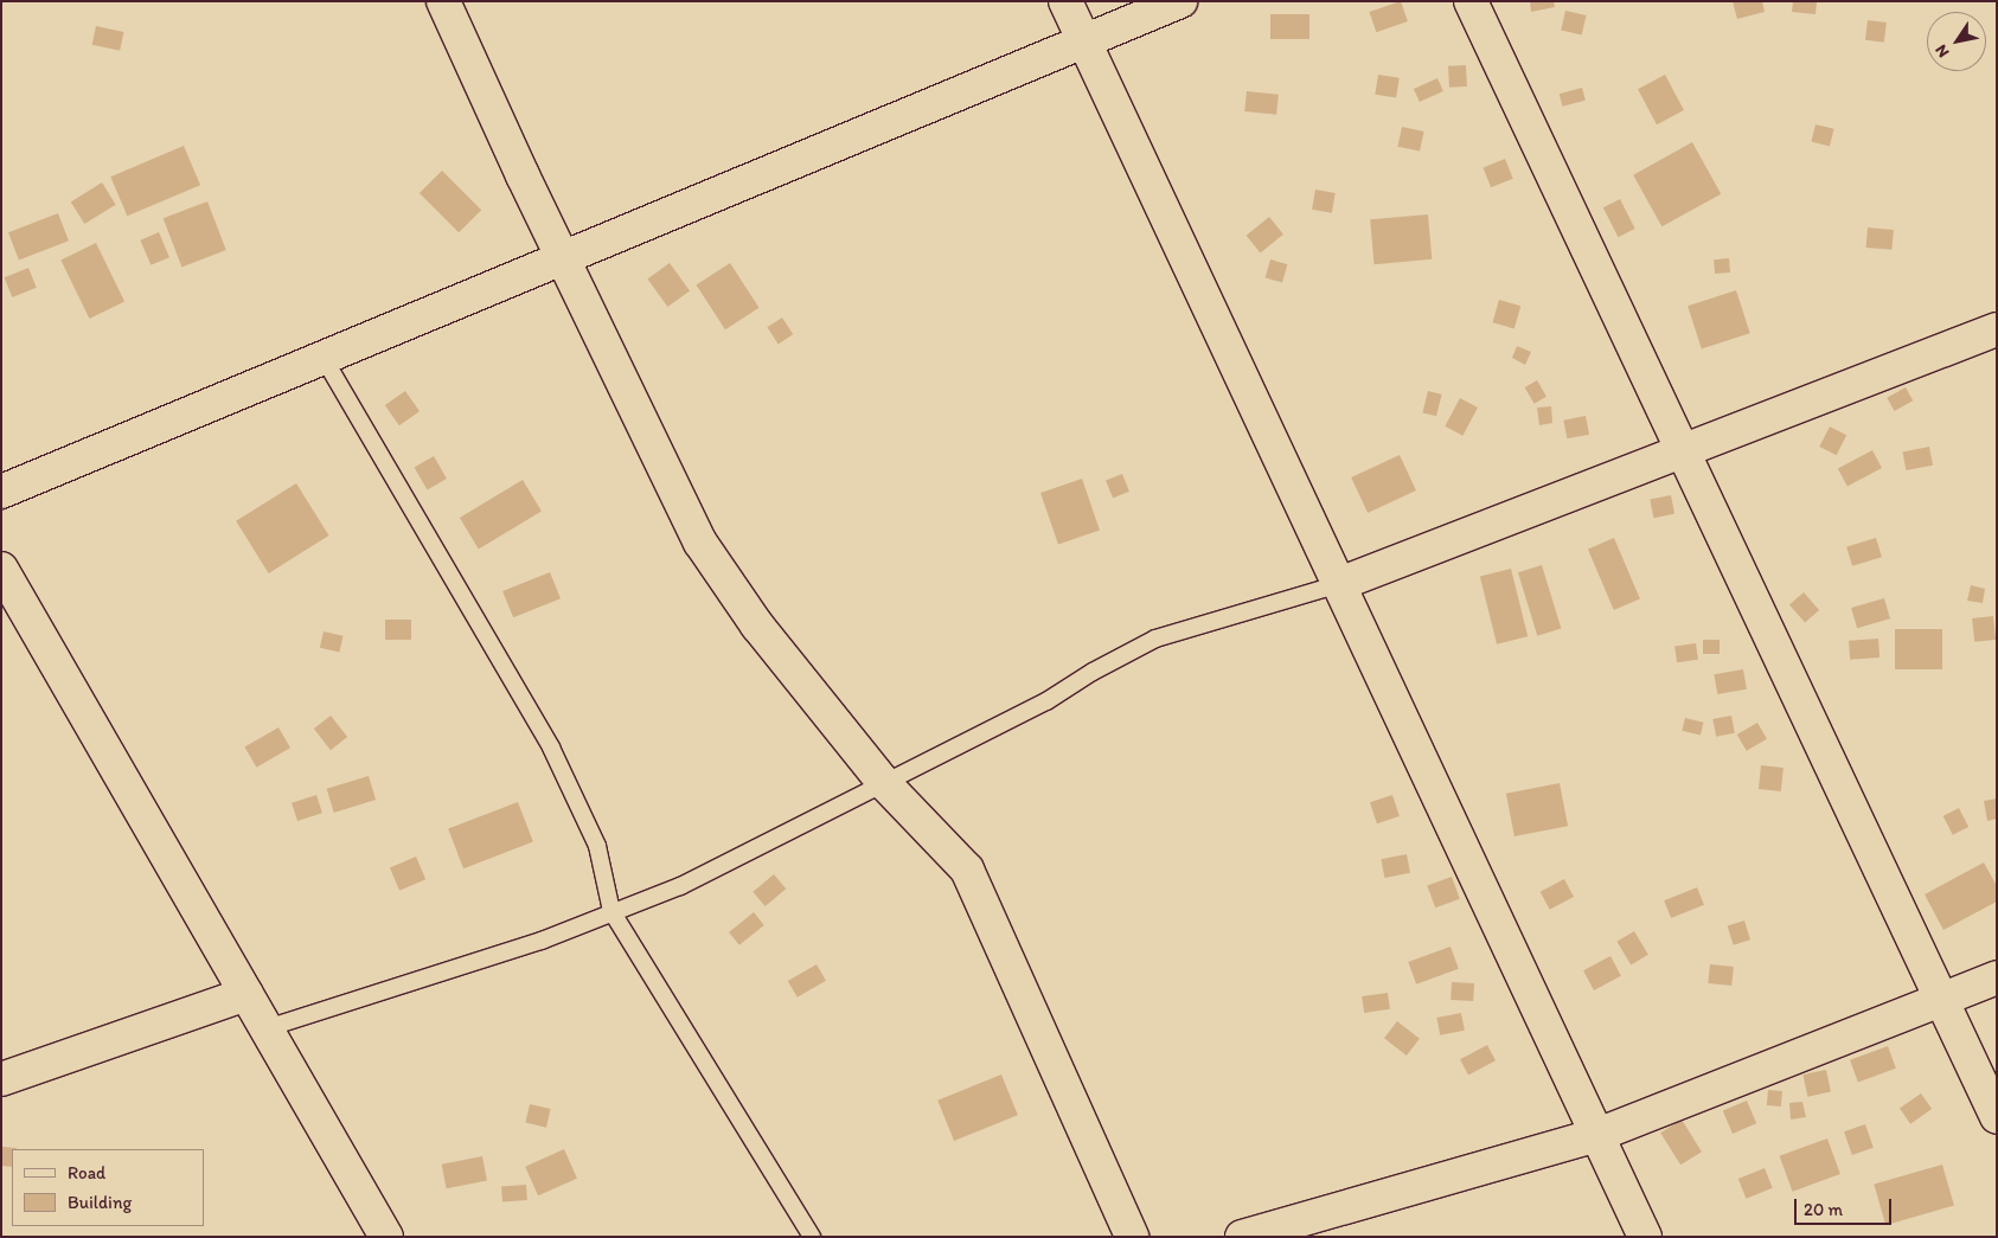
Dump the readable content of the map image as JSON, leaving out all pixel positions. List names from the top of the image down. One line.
{"legend":["Road","Building"],"scale_bar":"20 m","north":"bottom left"}
